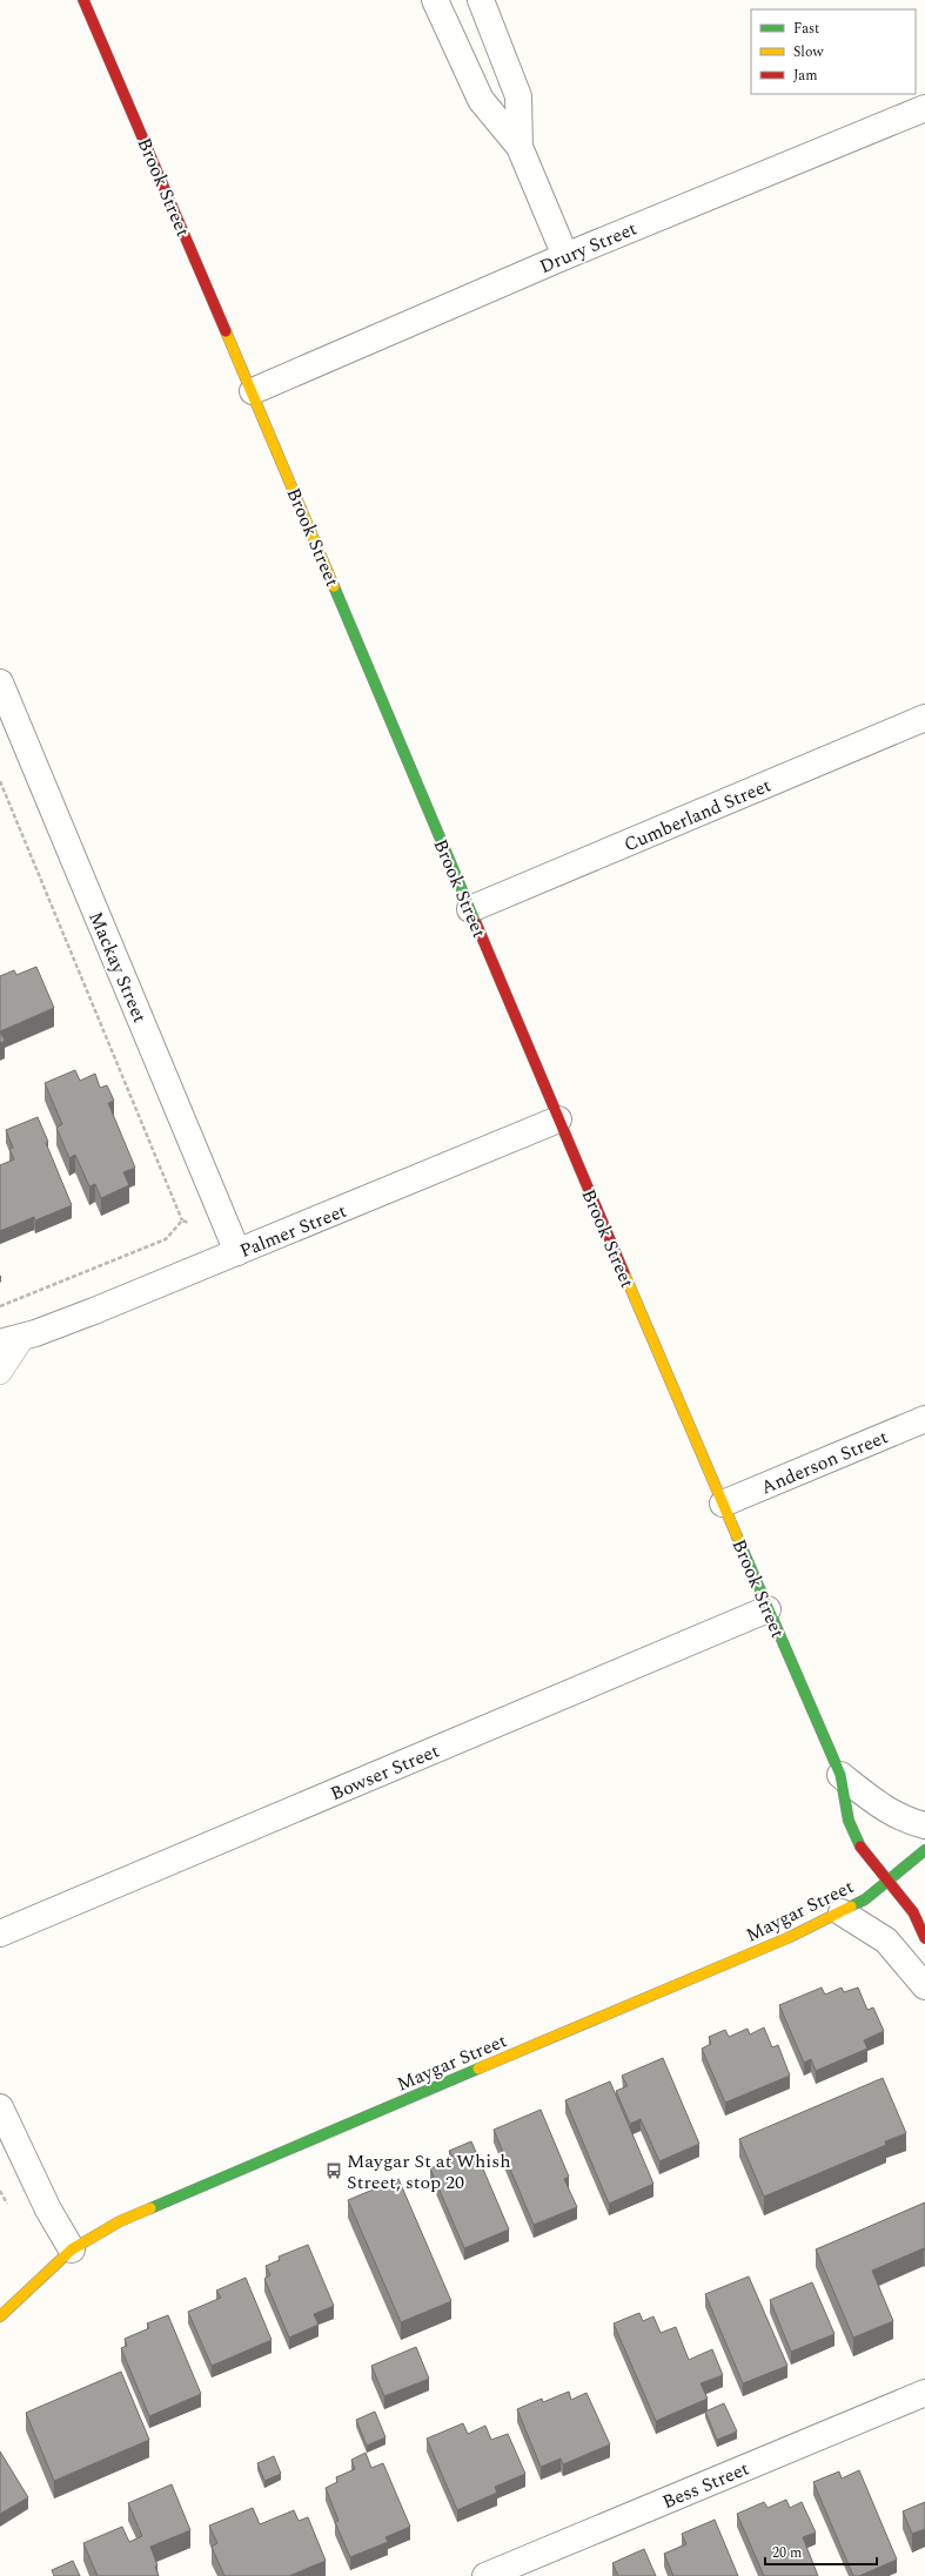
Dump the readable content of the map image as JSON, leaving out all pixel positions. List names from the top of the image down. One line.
{"streets":{"street":["Brook Street","Drury Street","Cumberland Street","Mackay Street","Palmer Street","Anderson Street","Bowser Street","Maygar Street","Bess Street"]},"crossings":[["Brook Street","Drury Street"],["Brook Street","Cumberland Street"],["Brook Street","Palmer Street"],["Brook Street","Anderson Street"],["Brook Street","Bowser Street"],["Brook Street","Maygar Street"],["Mackay Street","Palmer Street"]],"places":{"bus stop":["Maygar St at Whish Street, stop 20"]},"legend":["Fast","Slow","Jam"],"scale_bar":"20 m"}
